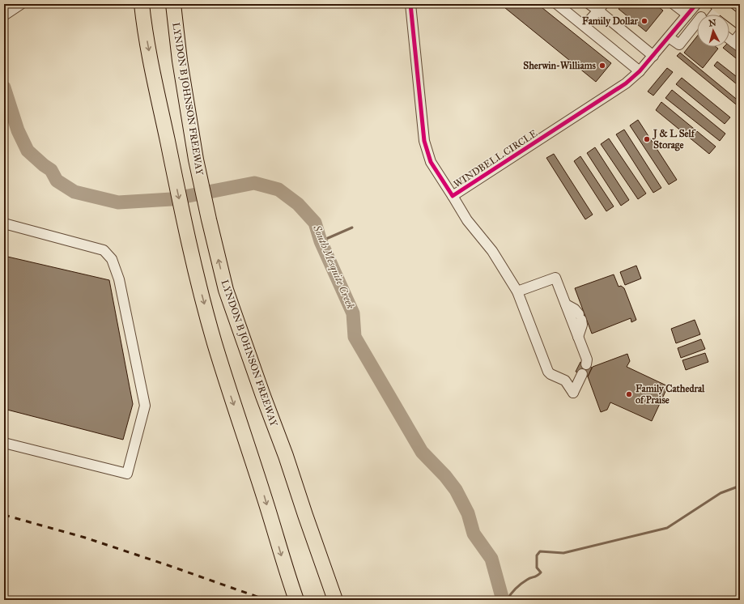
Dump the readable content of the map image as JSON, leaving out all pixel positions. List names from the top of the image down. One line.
{"streets":{"highway":["LYNDON B JOHNSON FREEWAY"],"street":["WINDBELL CIRCLE"]},"water":["South Mesquite Creek"],"places":["Family Dollar","Sherwin-Williams","J & L Self Storage","Family Cathedral of Praise"],"north":"top"}
